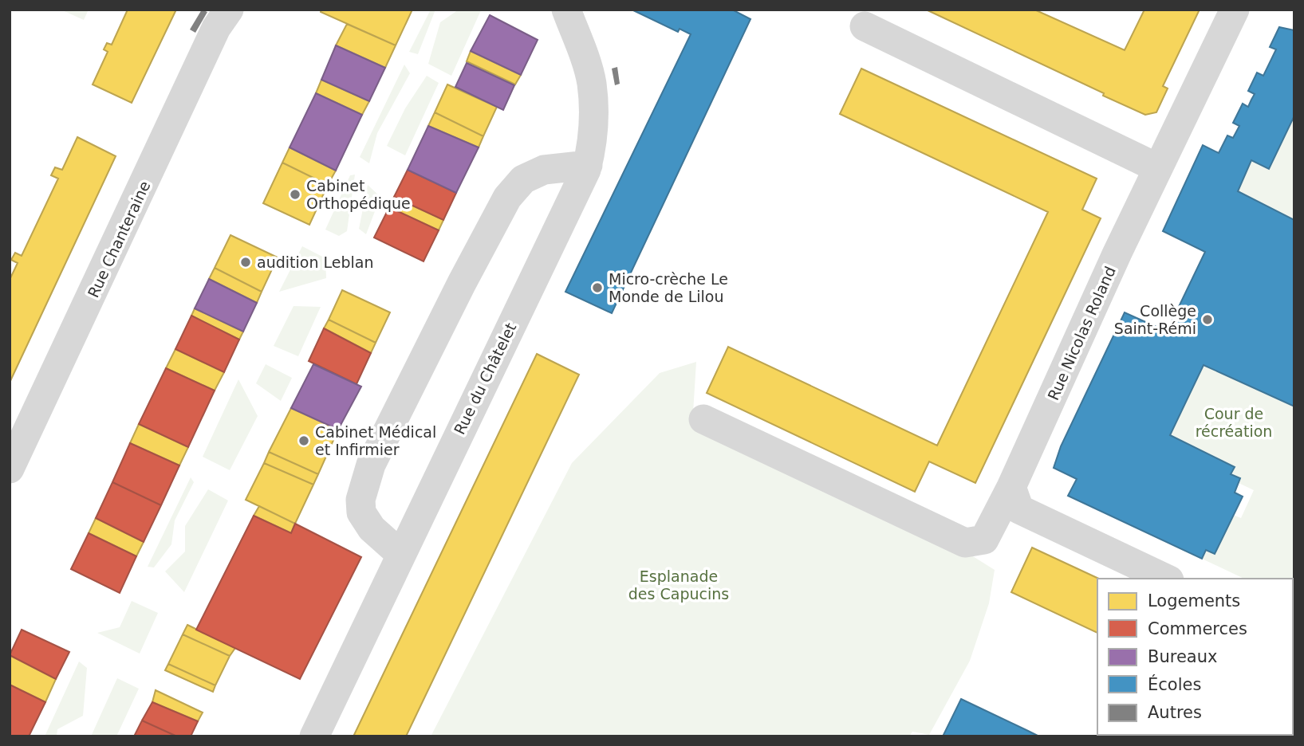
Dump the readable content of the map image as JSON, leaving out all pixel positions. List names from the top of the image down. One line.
{"streets":{"street":["Rue Chanteraine","Rue Nicolas Roland","Rue du Châtelet"]},"parks":["Cour de récréation","Esplanade des Capucins"],"places":["Cabinet Orthopédique","audition Leblan","Micro-crèche Le Monde de Lilou","Collège Saint-Rémi","Cabinet Médical et Infirmier"],"legend":["Logements","Commerces","Bureaux","Écoles","Autres"]}
